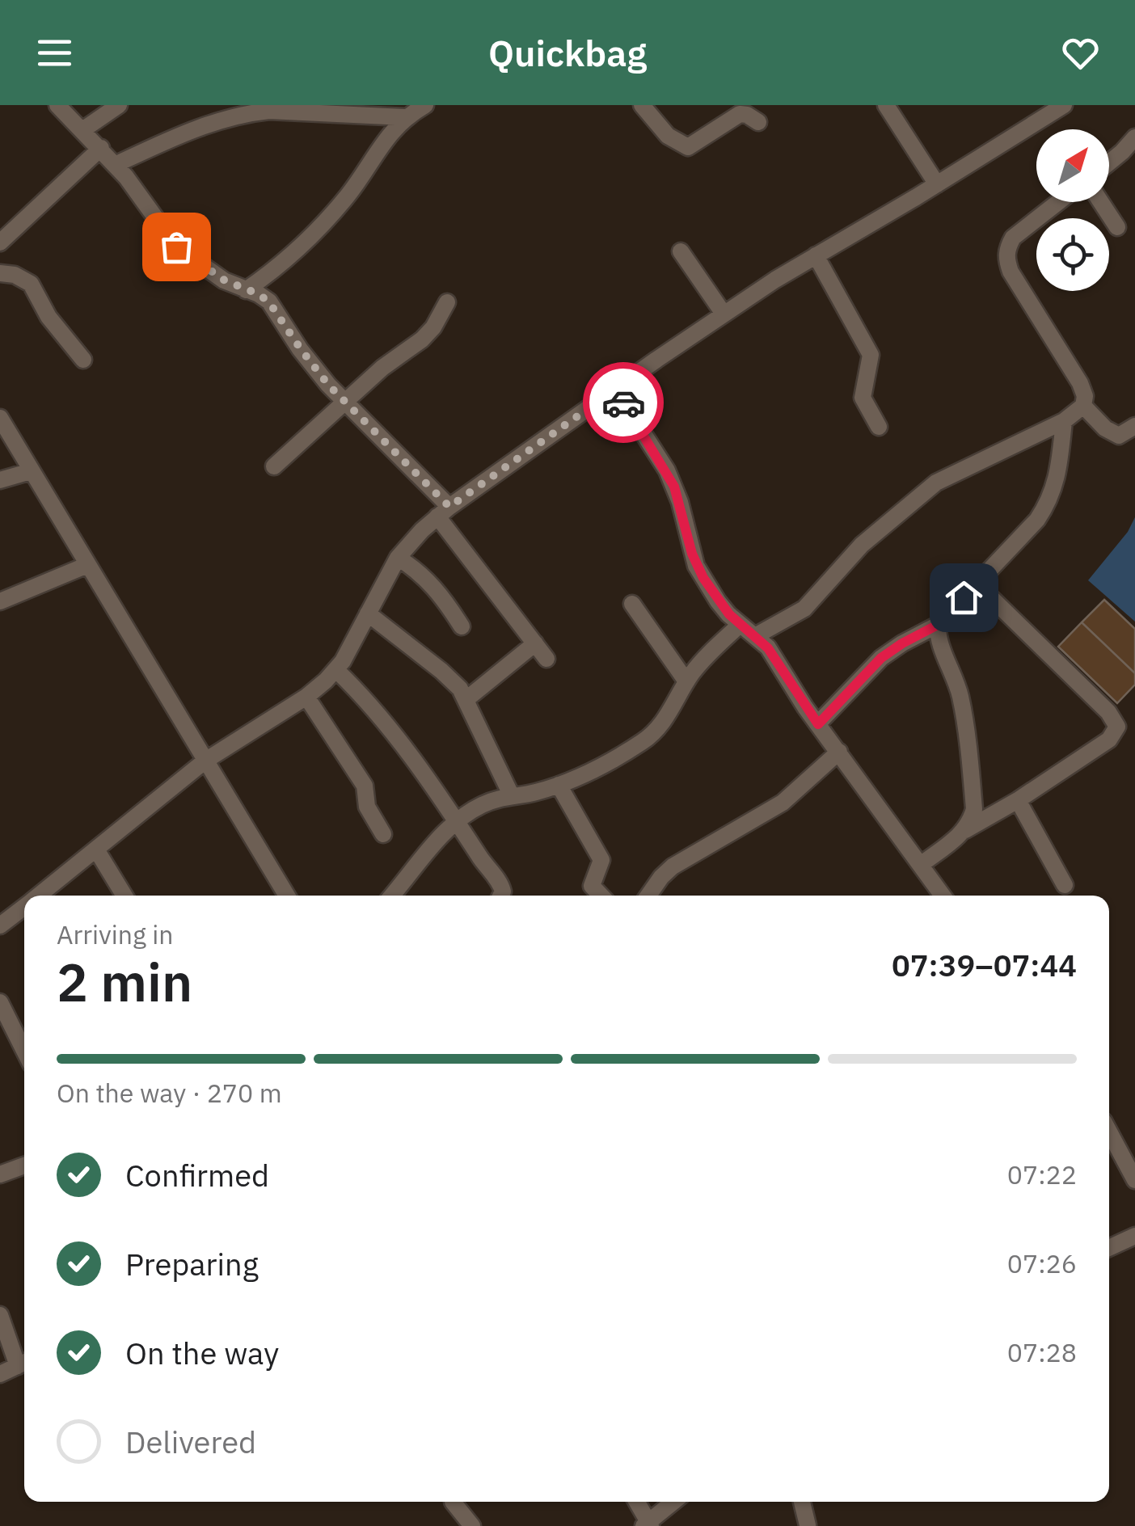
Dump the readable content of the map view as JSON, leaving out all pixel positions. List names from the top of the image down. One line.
{"north":"top right","page":{"header":"Quickbag","heading":["2 min","Arriving in","07:39–07:44"],"bar":"On the way · 270 m","list":[["Confirmed","07:22"],["Preparing","07:26"],["On the way","07:28"],"Delivered"]}}
